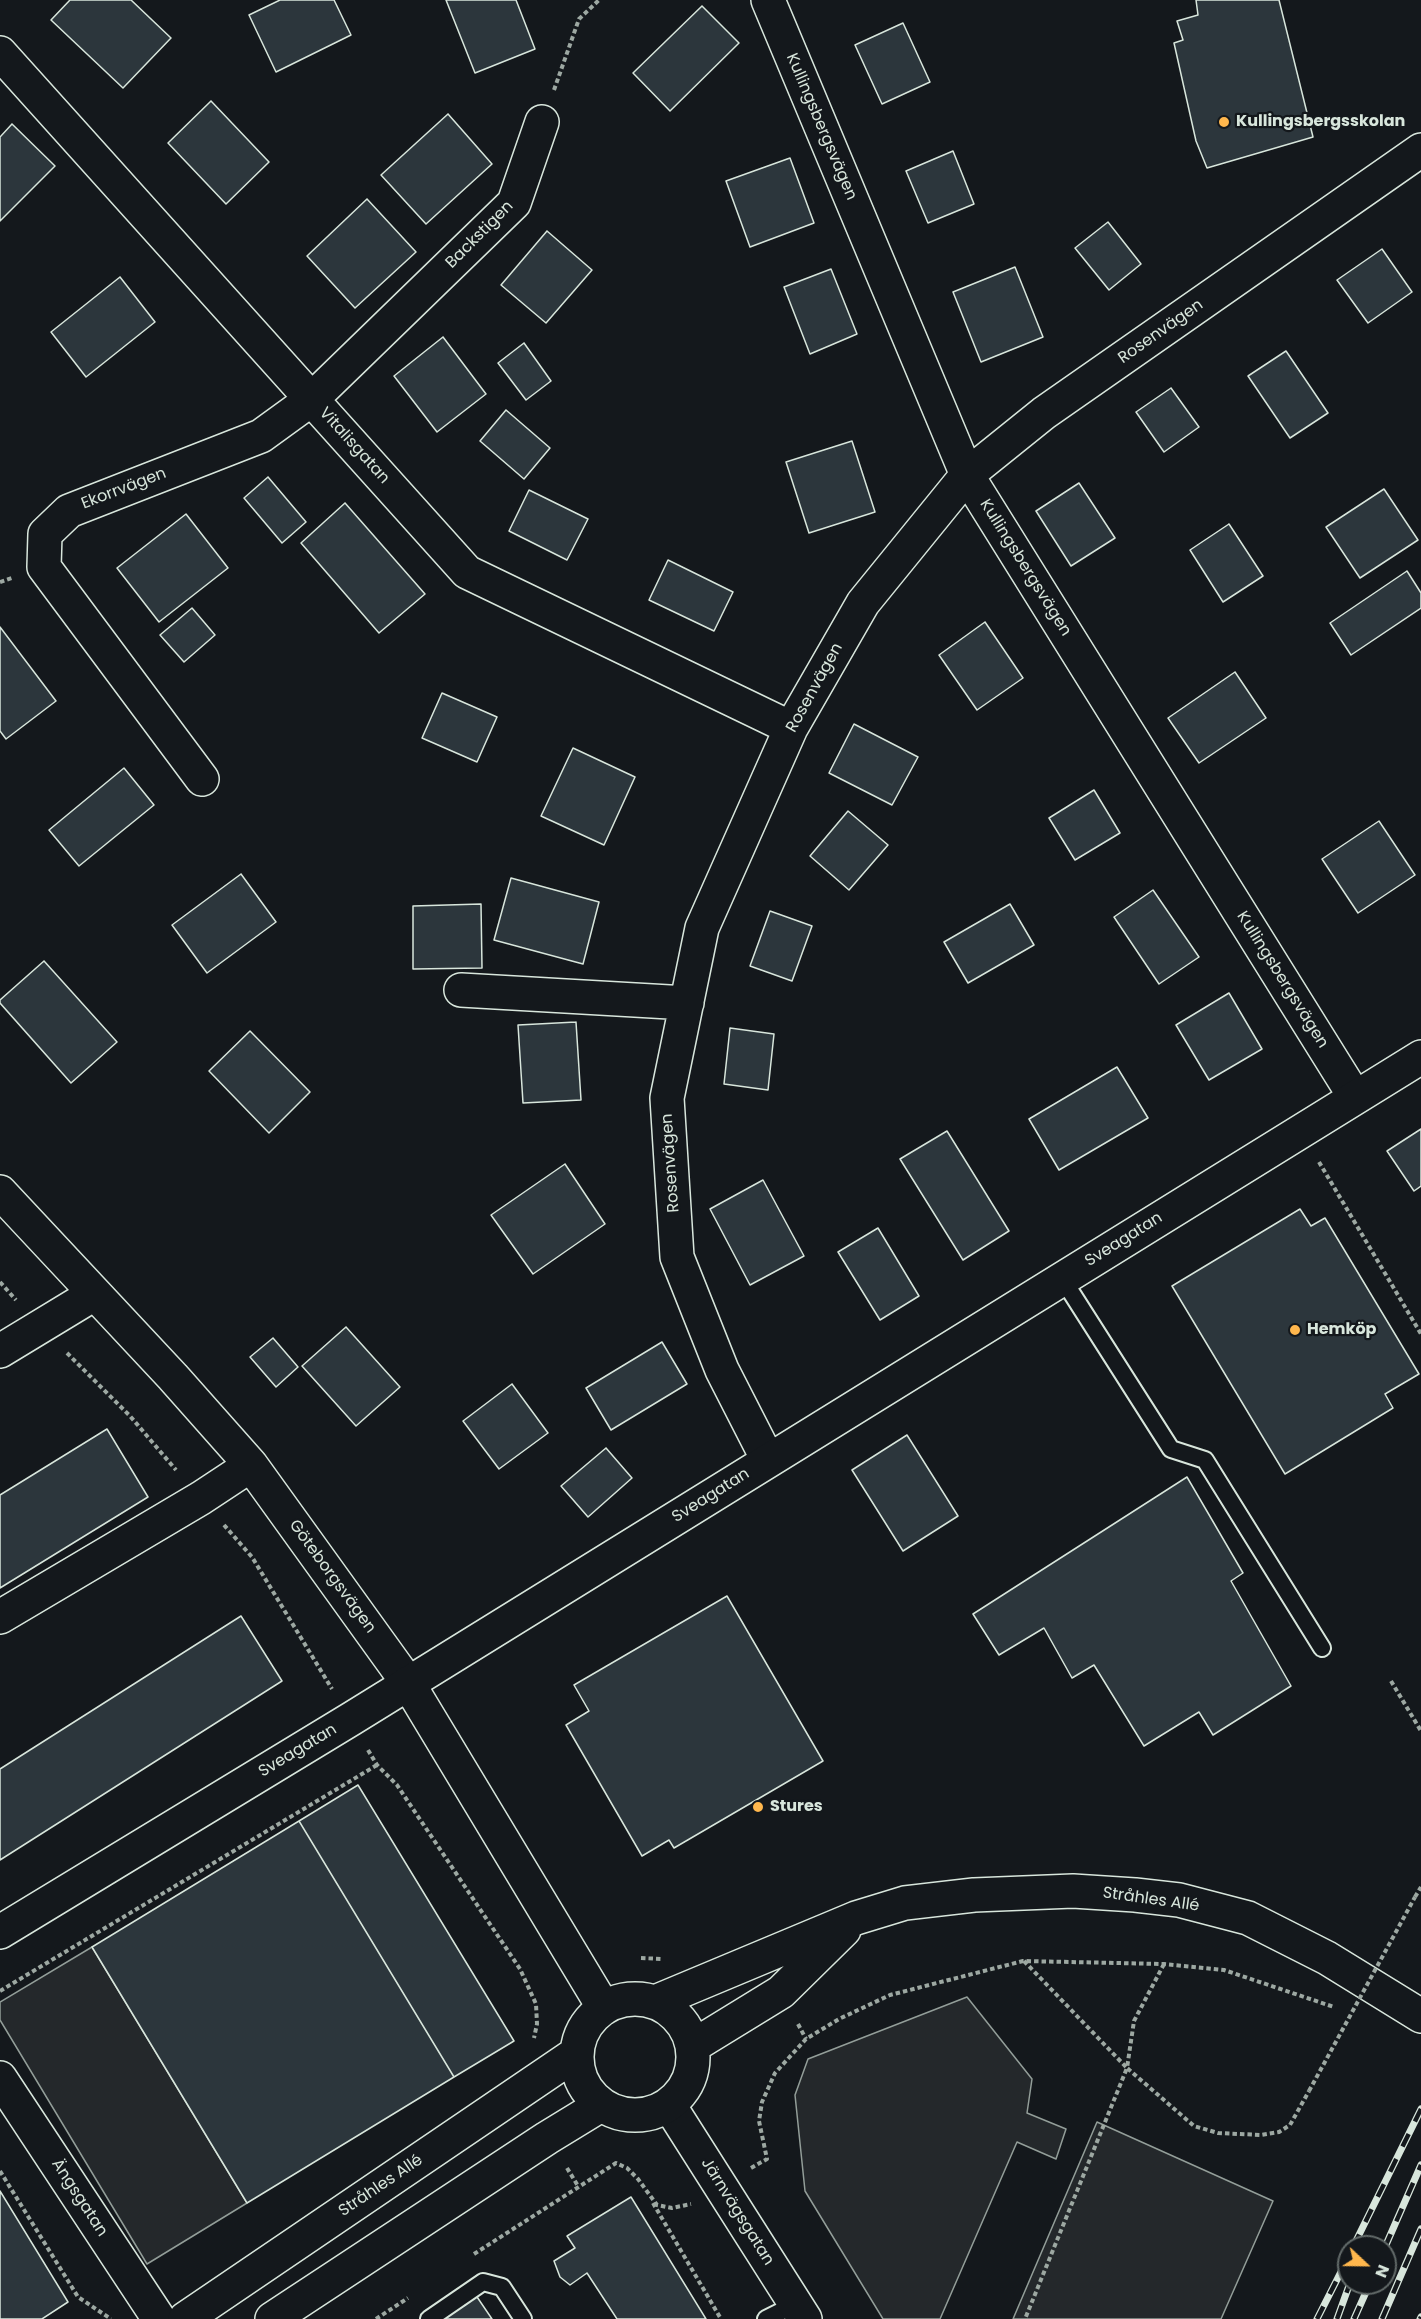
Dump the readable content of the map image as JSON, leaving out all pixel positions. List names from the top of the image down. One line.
{"streets":{"street":["Kullingsbergsvägen","Backstigen","Rosenvägen","Vitalisgatan","Ekorrvägen","Sveagatan","Göteborgsvägen","Stråhles Allé","Ängsgatan","Järnvägsgatan"]},"crossings":[["Kullingsbergsvägen","Rosenvägen"],["Kullingsbergsvägen","Sveagatan"],["Backstigen","Vitalisgatan"],["Backstigen","Ekorrvägen"],["Rosenvägen","Vitalisgatan"],["Rosenvägen","Sveagatan"],["Vitalisgatan","Ekorrvägen"],["Sveagatan","Göteborgsvägen"],["Göteborgsvägen","Stråhles Allé"],["Göteborgsvägen","Järnvägsgatan"],["Stråhles Allé","Järnvägsgatan"]],"places":["Kullingsbergsskolan","Hemköp","Stures"],"north":"right"}
